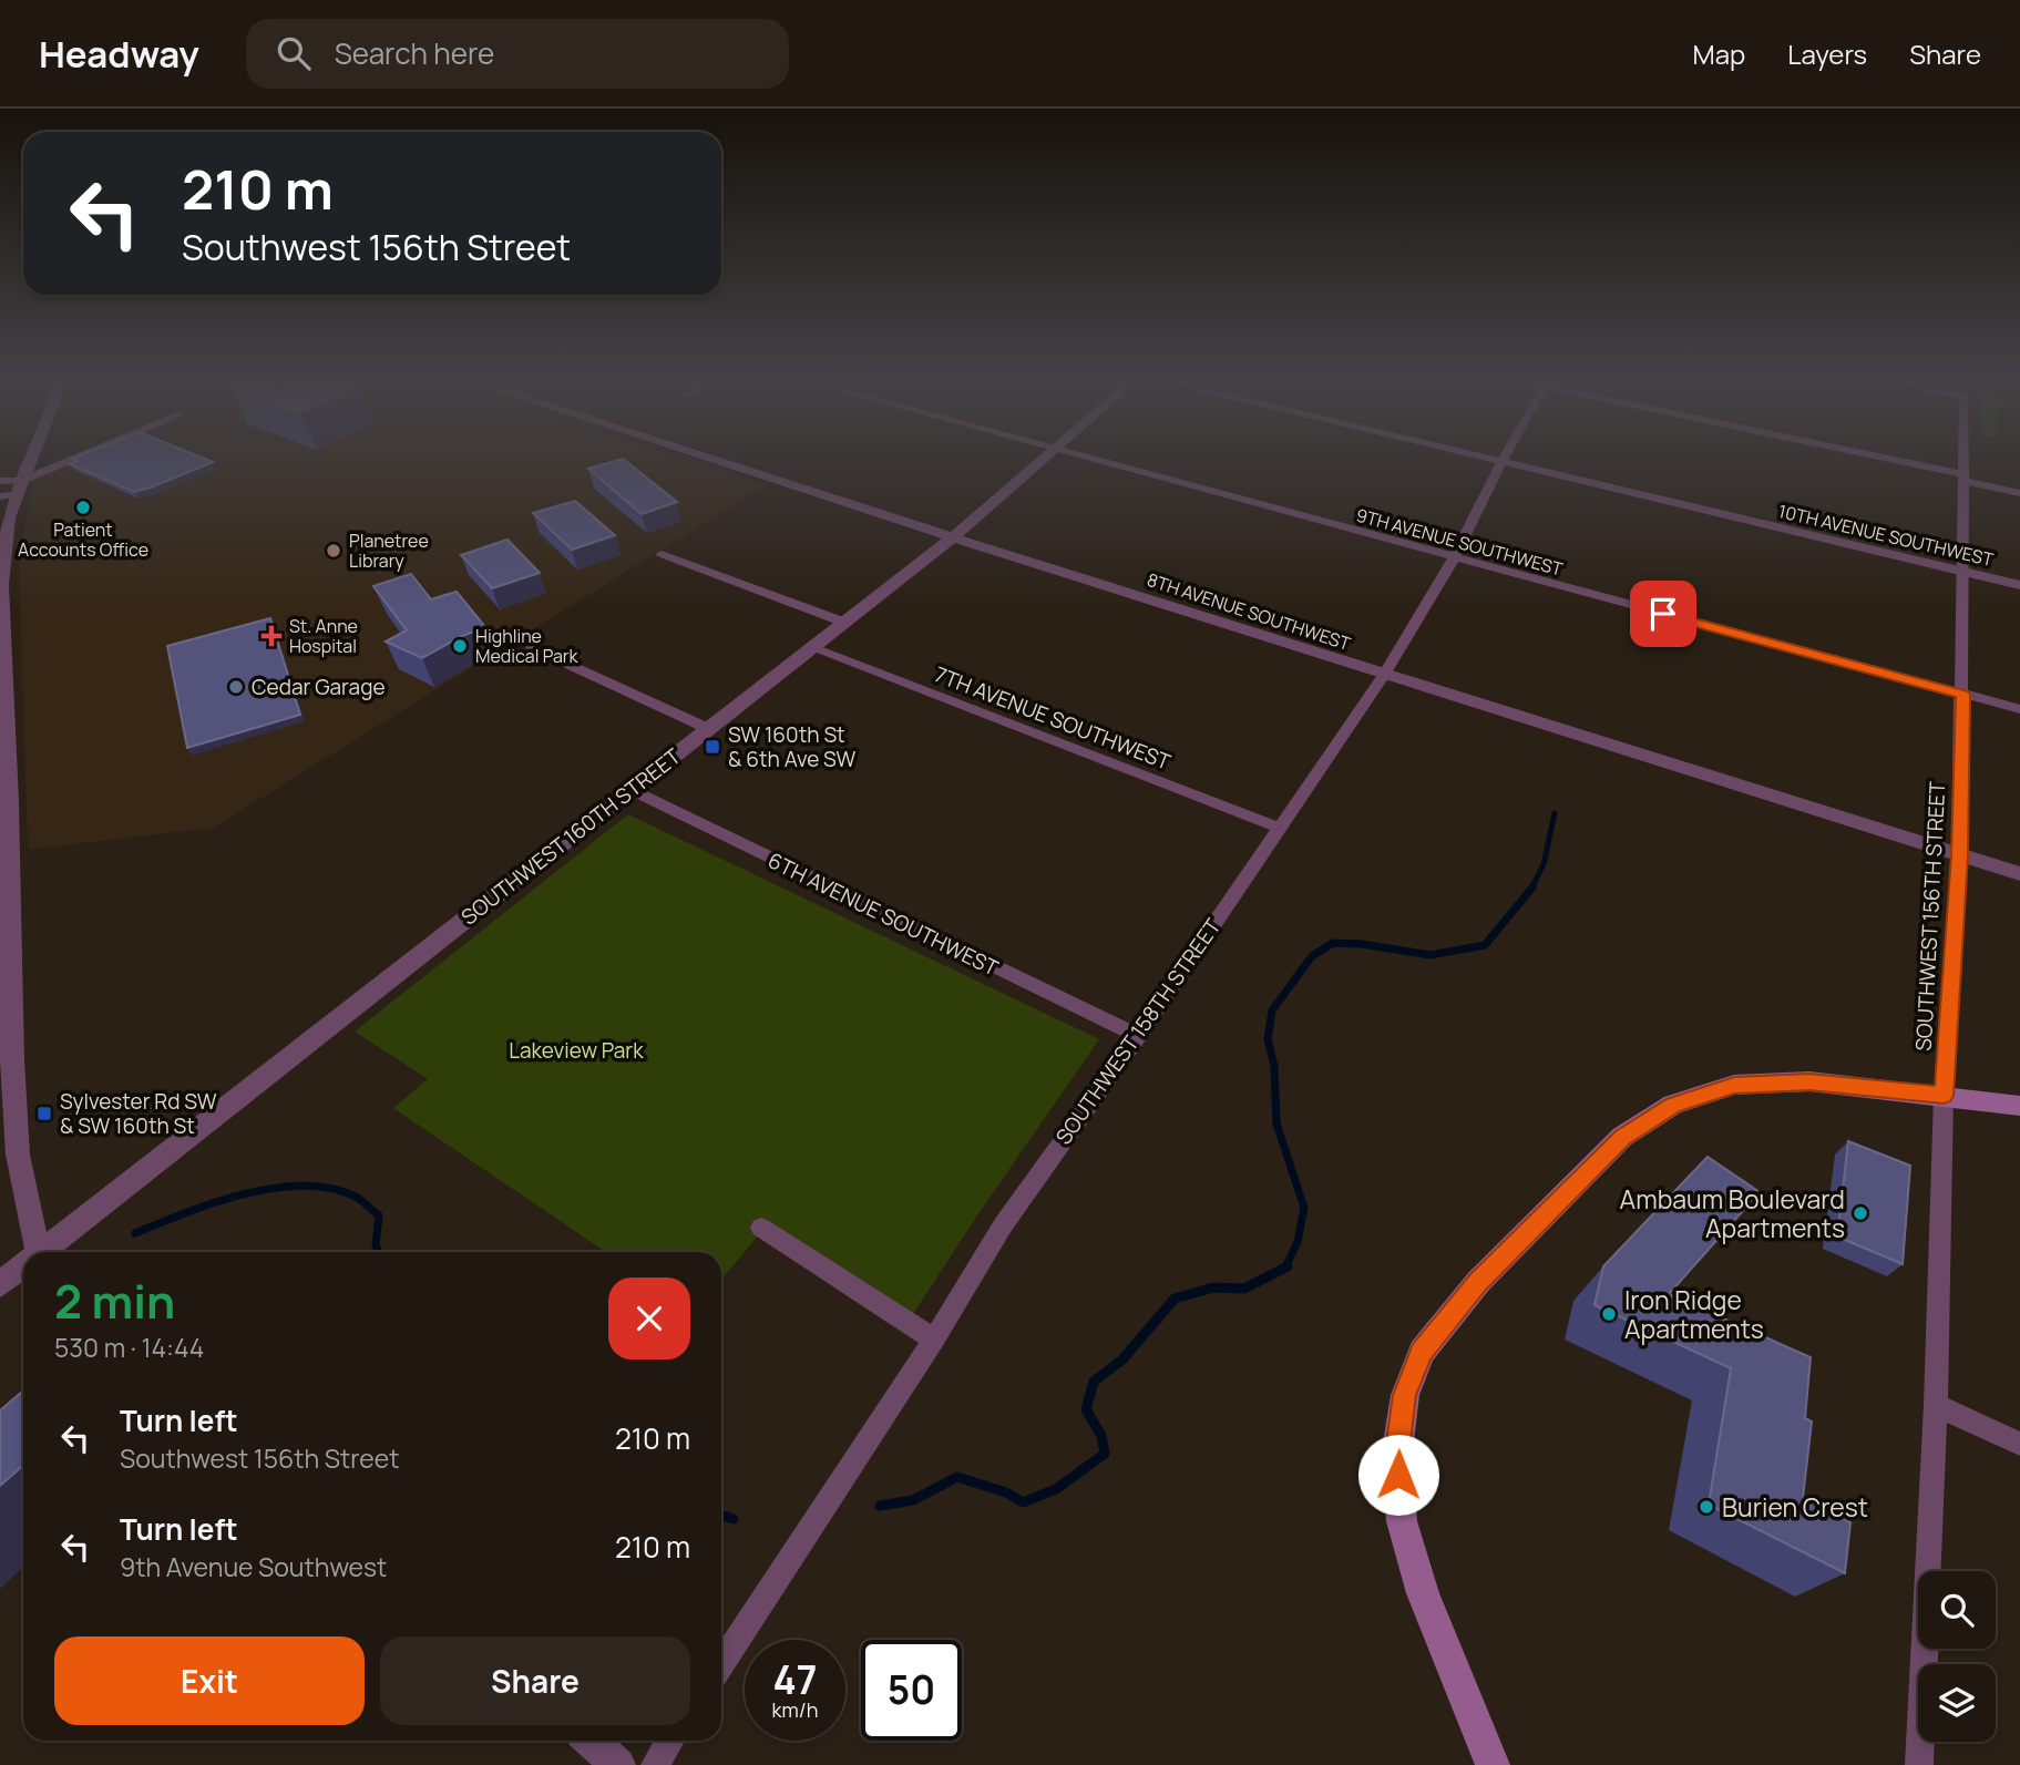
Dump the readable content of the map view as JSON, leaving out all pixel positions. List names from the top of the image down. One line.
{"streets":{"street":["10TH AVENUE SOUTHWEST","9TH AVENUE SOUTHWEST","8TH AVENUE SOUTHWEST","7TH AVENUE SOUTHWEST","SOUTHWEST 160TH STREET","6TH AVENUE SOUTHWEST","SOUTHWEST 156TH STREET","SOUTHWEST 158TH STREET"]},"crossings":[["10TH AVENUE SOUTHWEST","SOUTHWEST 156TH STREET"],["10TH AVENUE SOUTHWEST","SOUTHWEST 158TH STREET"],["9TH AVENUE SOUTHWEST","SOUTHWEST 156TH STREET"],["9TH AVENUE SOUTHWEST","SOUTHWEST 158TH STREET"],["8TH AVENUE SOUTHWEST","SOUTHWEST 160TH STREET"],["8TH AVENUE SOUTHWEST","SOUTHWEST 156TH STREET"],["8TH AVENUE SOUTHWEST","SOUTHWEST 158TH STREET"],["7TH AVENUE SOUTHWEST","SOUTHWEST 160TH STREET"],["7TH AVENUE SOUTHWEST","SOUTHWEST 158TH STREET"],["SOUTHWEST 160TH STREET","6TH AVENUE SOUTHWEST"],["6TH AVENUE SOUTHWEST","SOUTHWEST 158TH STREET"]],"parks":["Lakeview Park"],"places":{"other":["Patient Accounts Office","Planetree Library","Highline Medical Park","Cedar Garage","Ambaum Boulevard Apartments","Iron Ridge Apartments","Burien Crest"],"health":["St. Anne Hospital"],"transit":["SW 160th St & 6th Ave SW","Sylvester Rd SW & SW 160th St"]},"page":{"header":"Headway","search":"Search here","nav":["Map","Layers","Share"],"turn":["210 m","Southwest 156th Street"],"heading":["2 min","530 m · 14:44"],"list":[{"name":"Turn left","note":"Southwest 156th Street","value":"210 m"},{"name":"Turn left","note":"9th Avenue Southwest","value":"210 m"}],"buttons":["Exit","Share"],"speed":"47 km/h","limit":"50"}}
